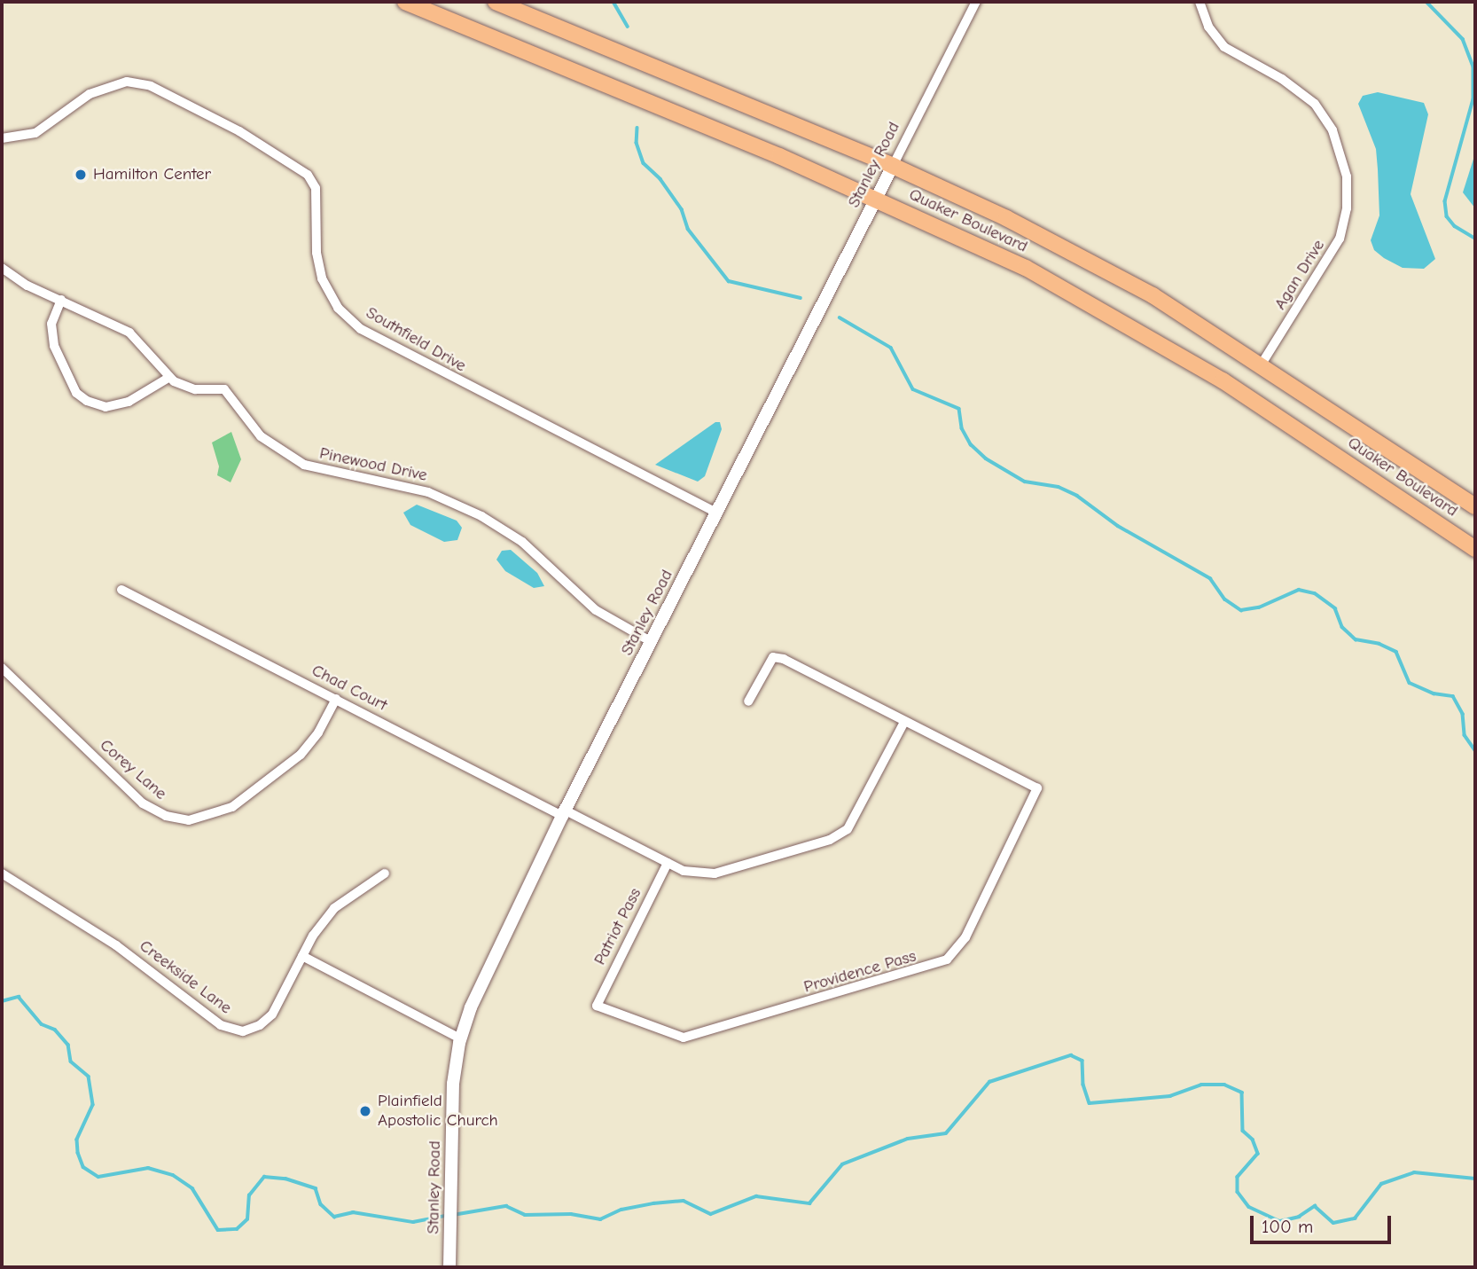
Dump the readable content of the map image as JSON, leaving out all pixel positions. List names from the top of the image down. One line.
{"streets":{"main road":["Quaker Boulevard"],"street":["Stanley Road","Agan Drive","Southfield Drive","Pinewood Drive","Chad Court","Corey Lane","Patriot Pass","Providence Pass","Creekside Lane"]},"crossings":[["Stanley Road","Quaker Boulevard"],["Stanley Road","Southfield Drive"],["Stanley Road","Pinewood Drive"],["Stanley Road","Chad Court"],["Quaker Boulevard","Agan Drive"],["Chad Court","Corey Lane"],["Chad Court","Patriot Pass"],["Chad Court","Providence Pass"],["Patriot Pass","Providence Pass"]],"places":["Hamilton Center","Plainfield Apostolic Church"],"scale_bar":"100 m"}
